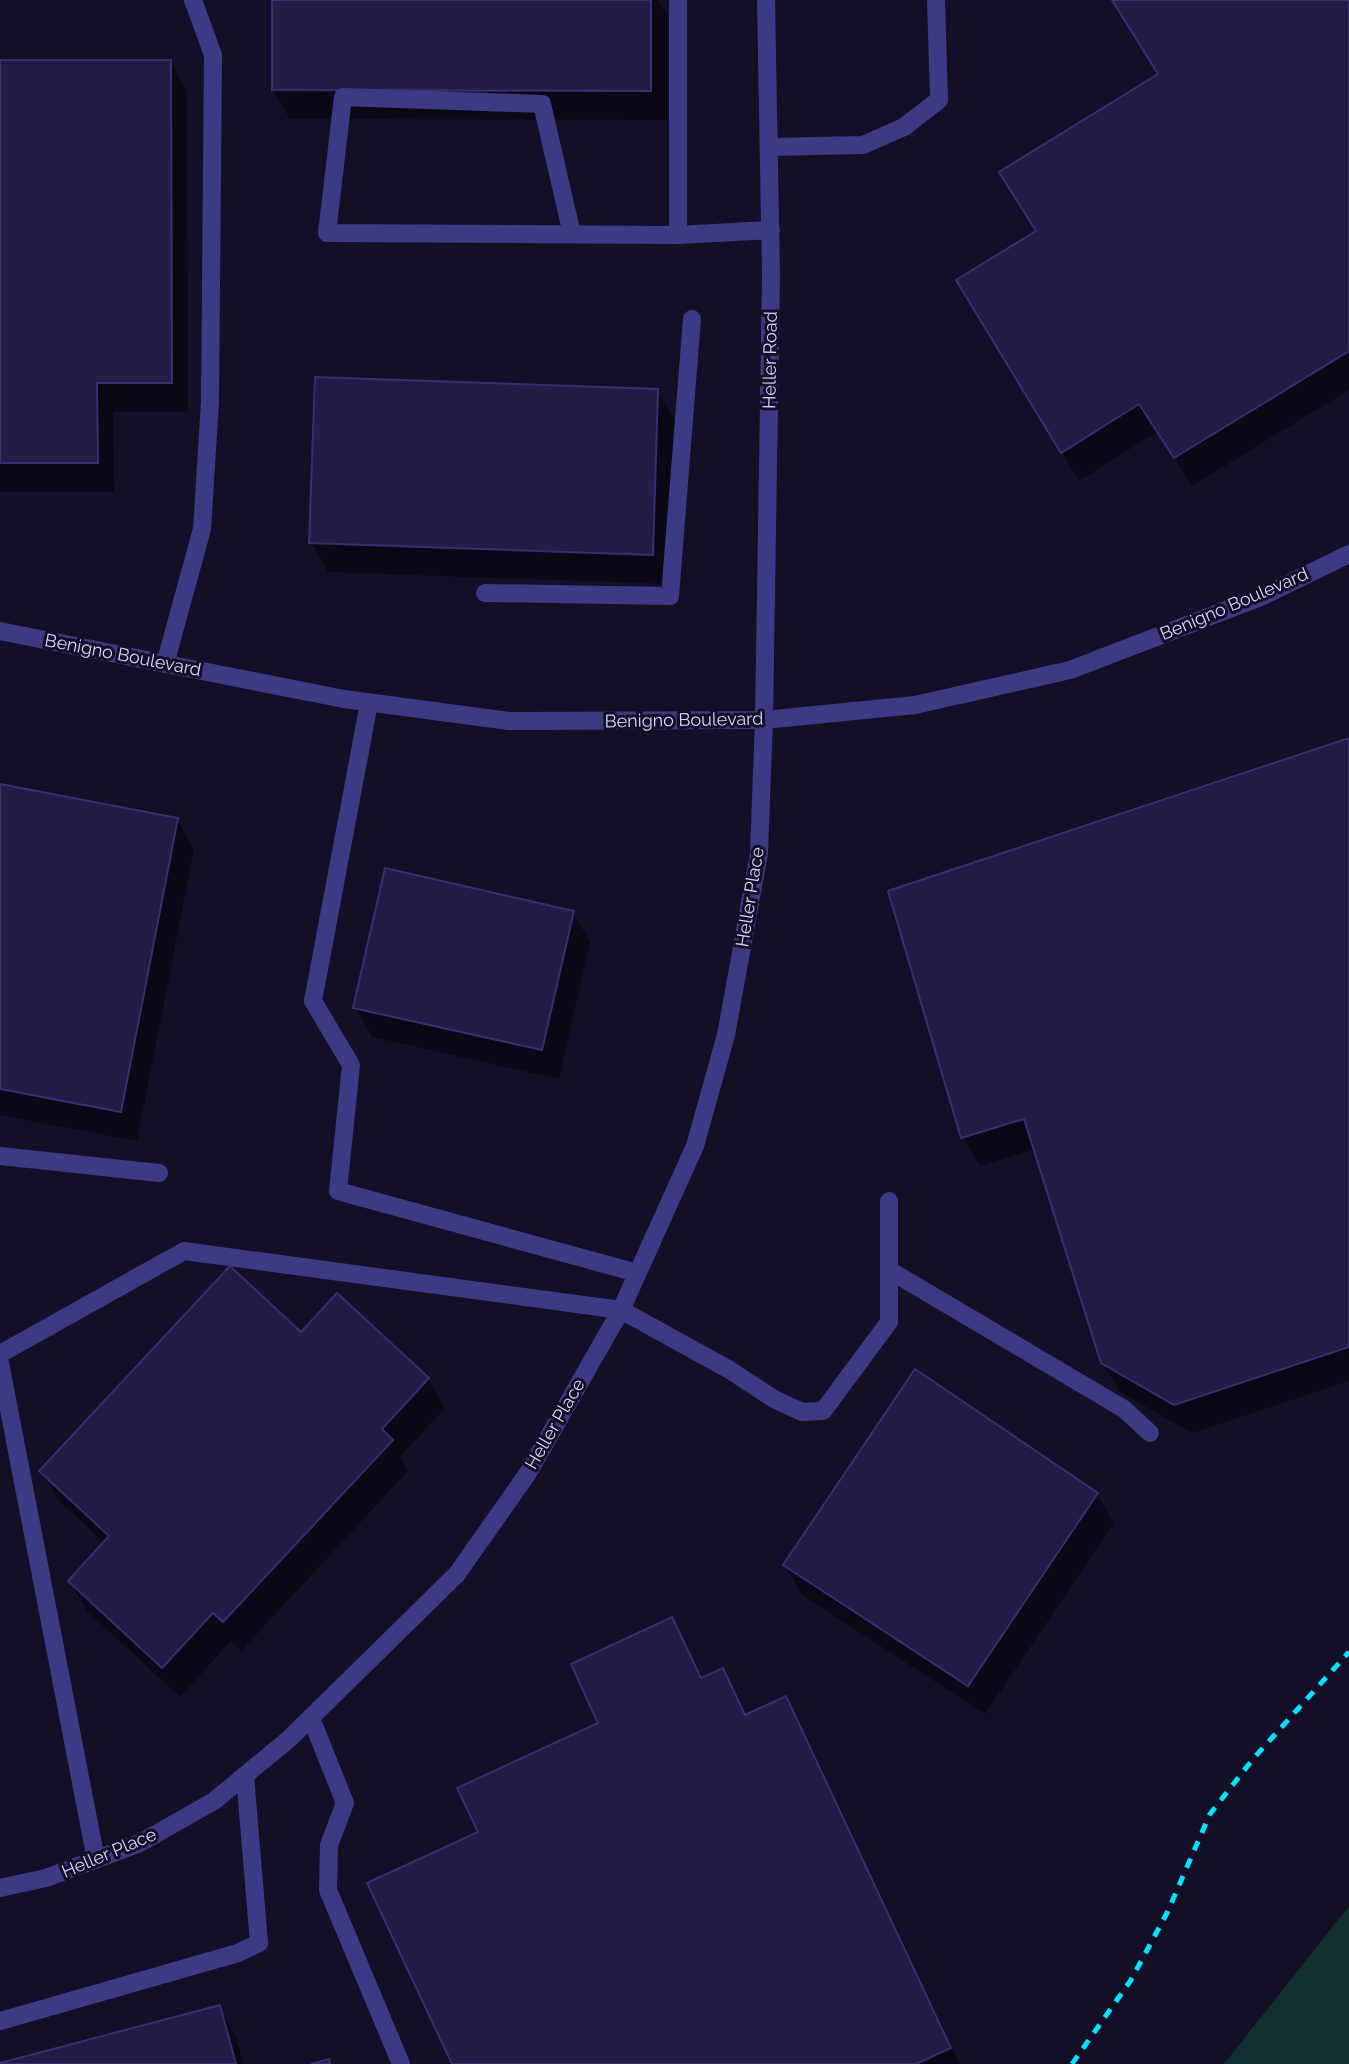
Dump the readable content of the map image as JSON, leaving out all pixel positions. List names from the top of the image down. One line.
{"streets":{"street":["Heller Road","Benigno Boulevard","Heller Place"]},"crossings":[["Heller Road","Benigno Boulevard"],["Heller Road","Heller Place"],["Benigno Boulevard","Heller Place"]]}
